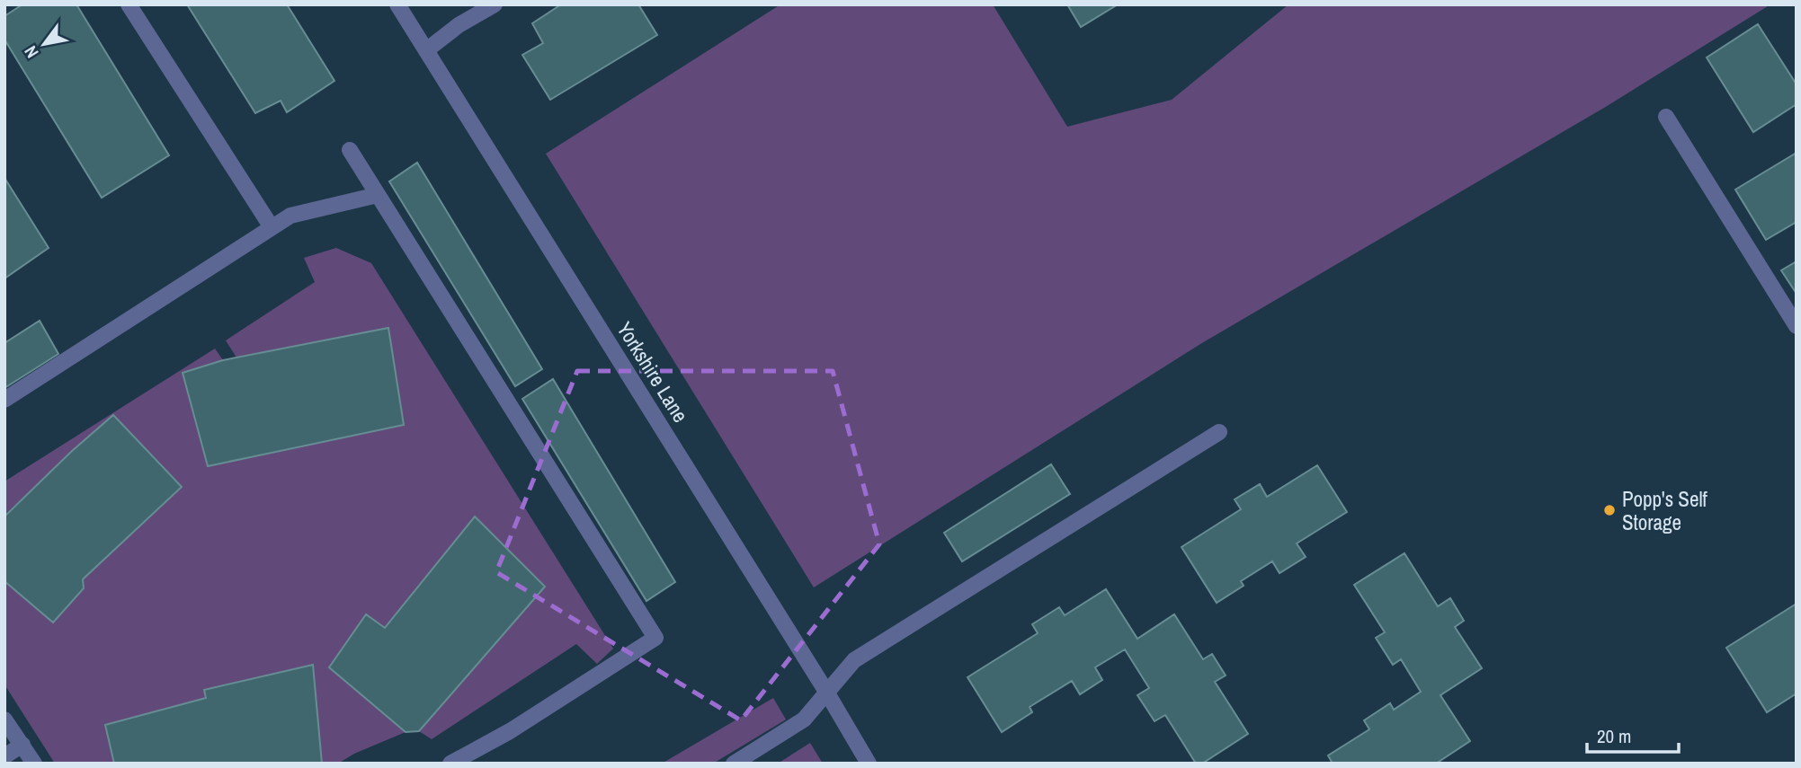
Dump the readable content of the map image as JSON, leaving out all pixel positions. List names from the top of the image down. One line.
{"streets":{"street":["Yorkshire Lane"]},"places":["Popp's Self Storage"],"scale_bar":"20 m","north":"bottom left"}
